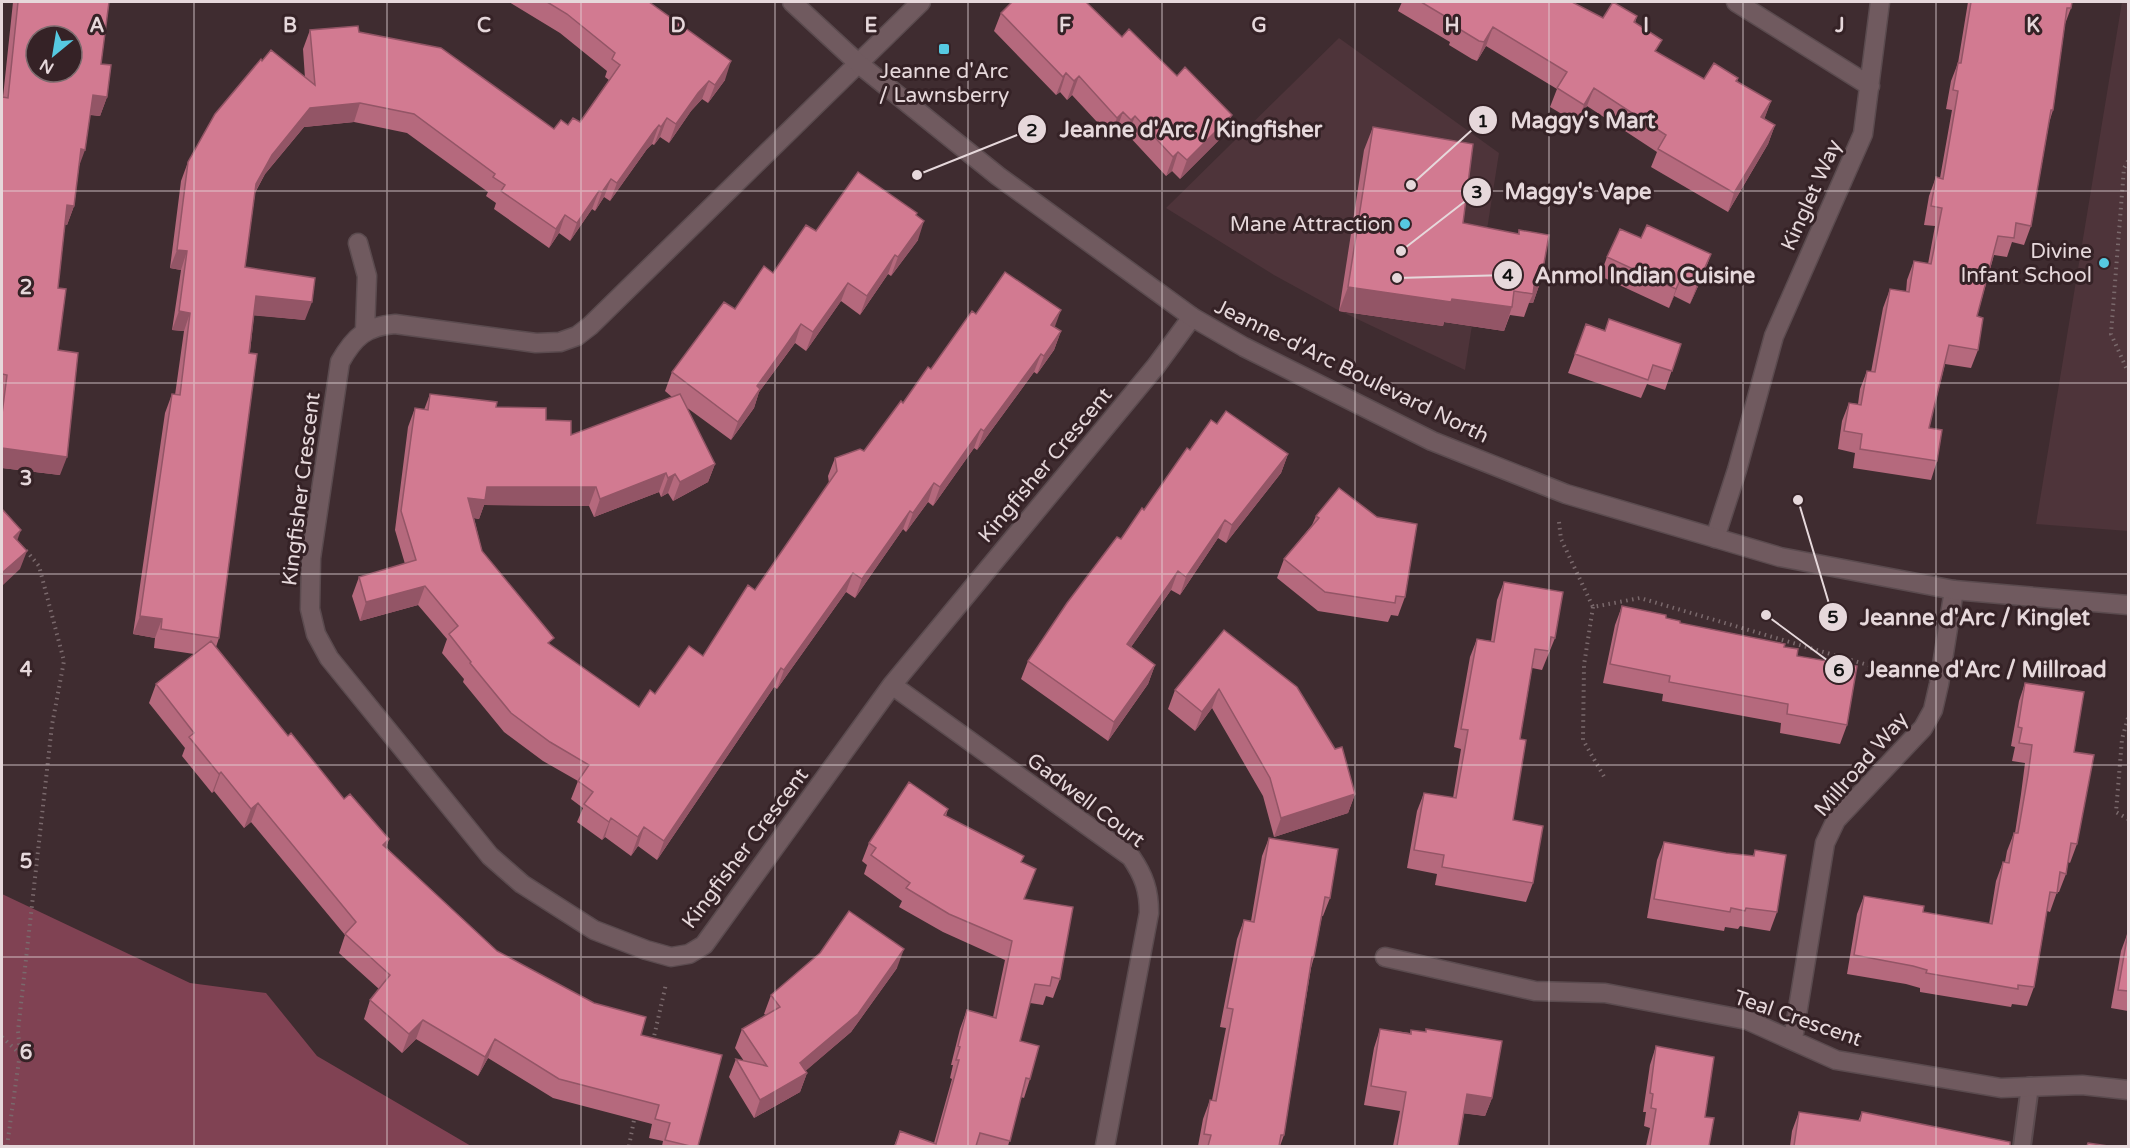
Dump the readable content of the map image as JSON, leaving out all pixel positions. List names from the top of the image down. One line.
{"streets":{"street":["Kinglet Way","Jeanne-d'Arc Boulevard North","Kingfisher Crescent","Millroad Way","Gadwell Court","Teal Crescent"]},"crossings":[["Kinglet Way","Jeanne-d'Arc Boulevard North"],["Jeanne-d'Arc Boulevard North","Kingfisher Crescent"],["Jeanne-d'Arc Boulevard North","Millroad Way"],["Kingfisher Crescent","Gadwell Court"],["Millroad Way","Teal Crescent"]],"places":{"transit":["Jeanne d'Arc / Lawnsberry"],"other":["Jeanne d'Arc / Kingfisher","Maggy's Mart","Mane Attraction","Maggy's Vape","Divine Infant School","Anmol Indian Cuisine","Jeanne d'Arc / Kinglet","Jeanne d'Arc / Millroad"]},"north":"bottom left","grid":{"columns":["A","B","C","D","E","F","G","H","I","J","K"],"rows":["2","3","4","5","6"]}}
